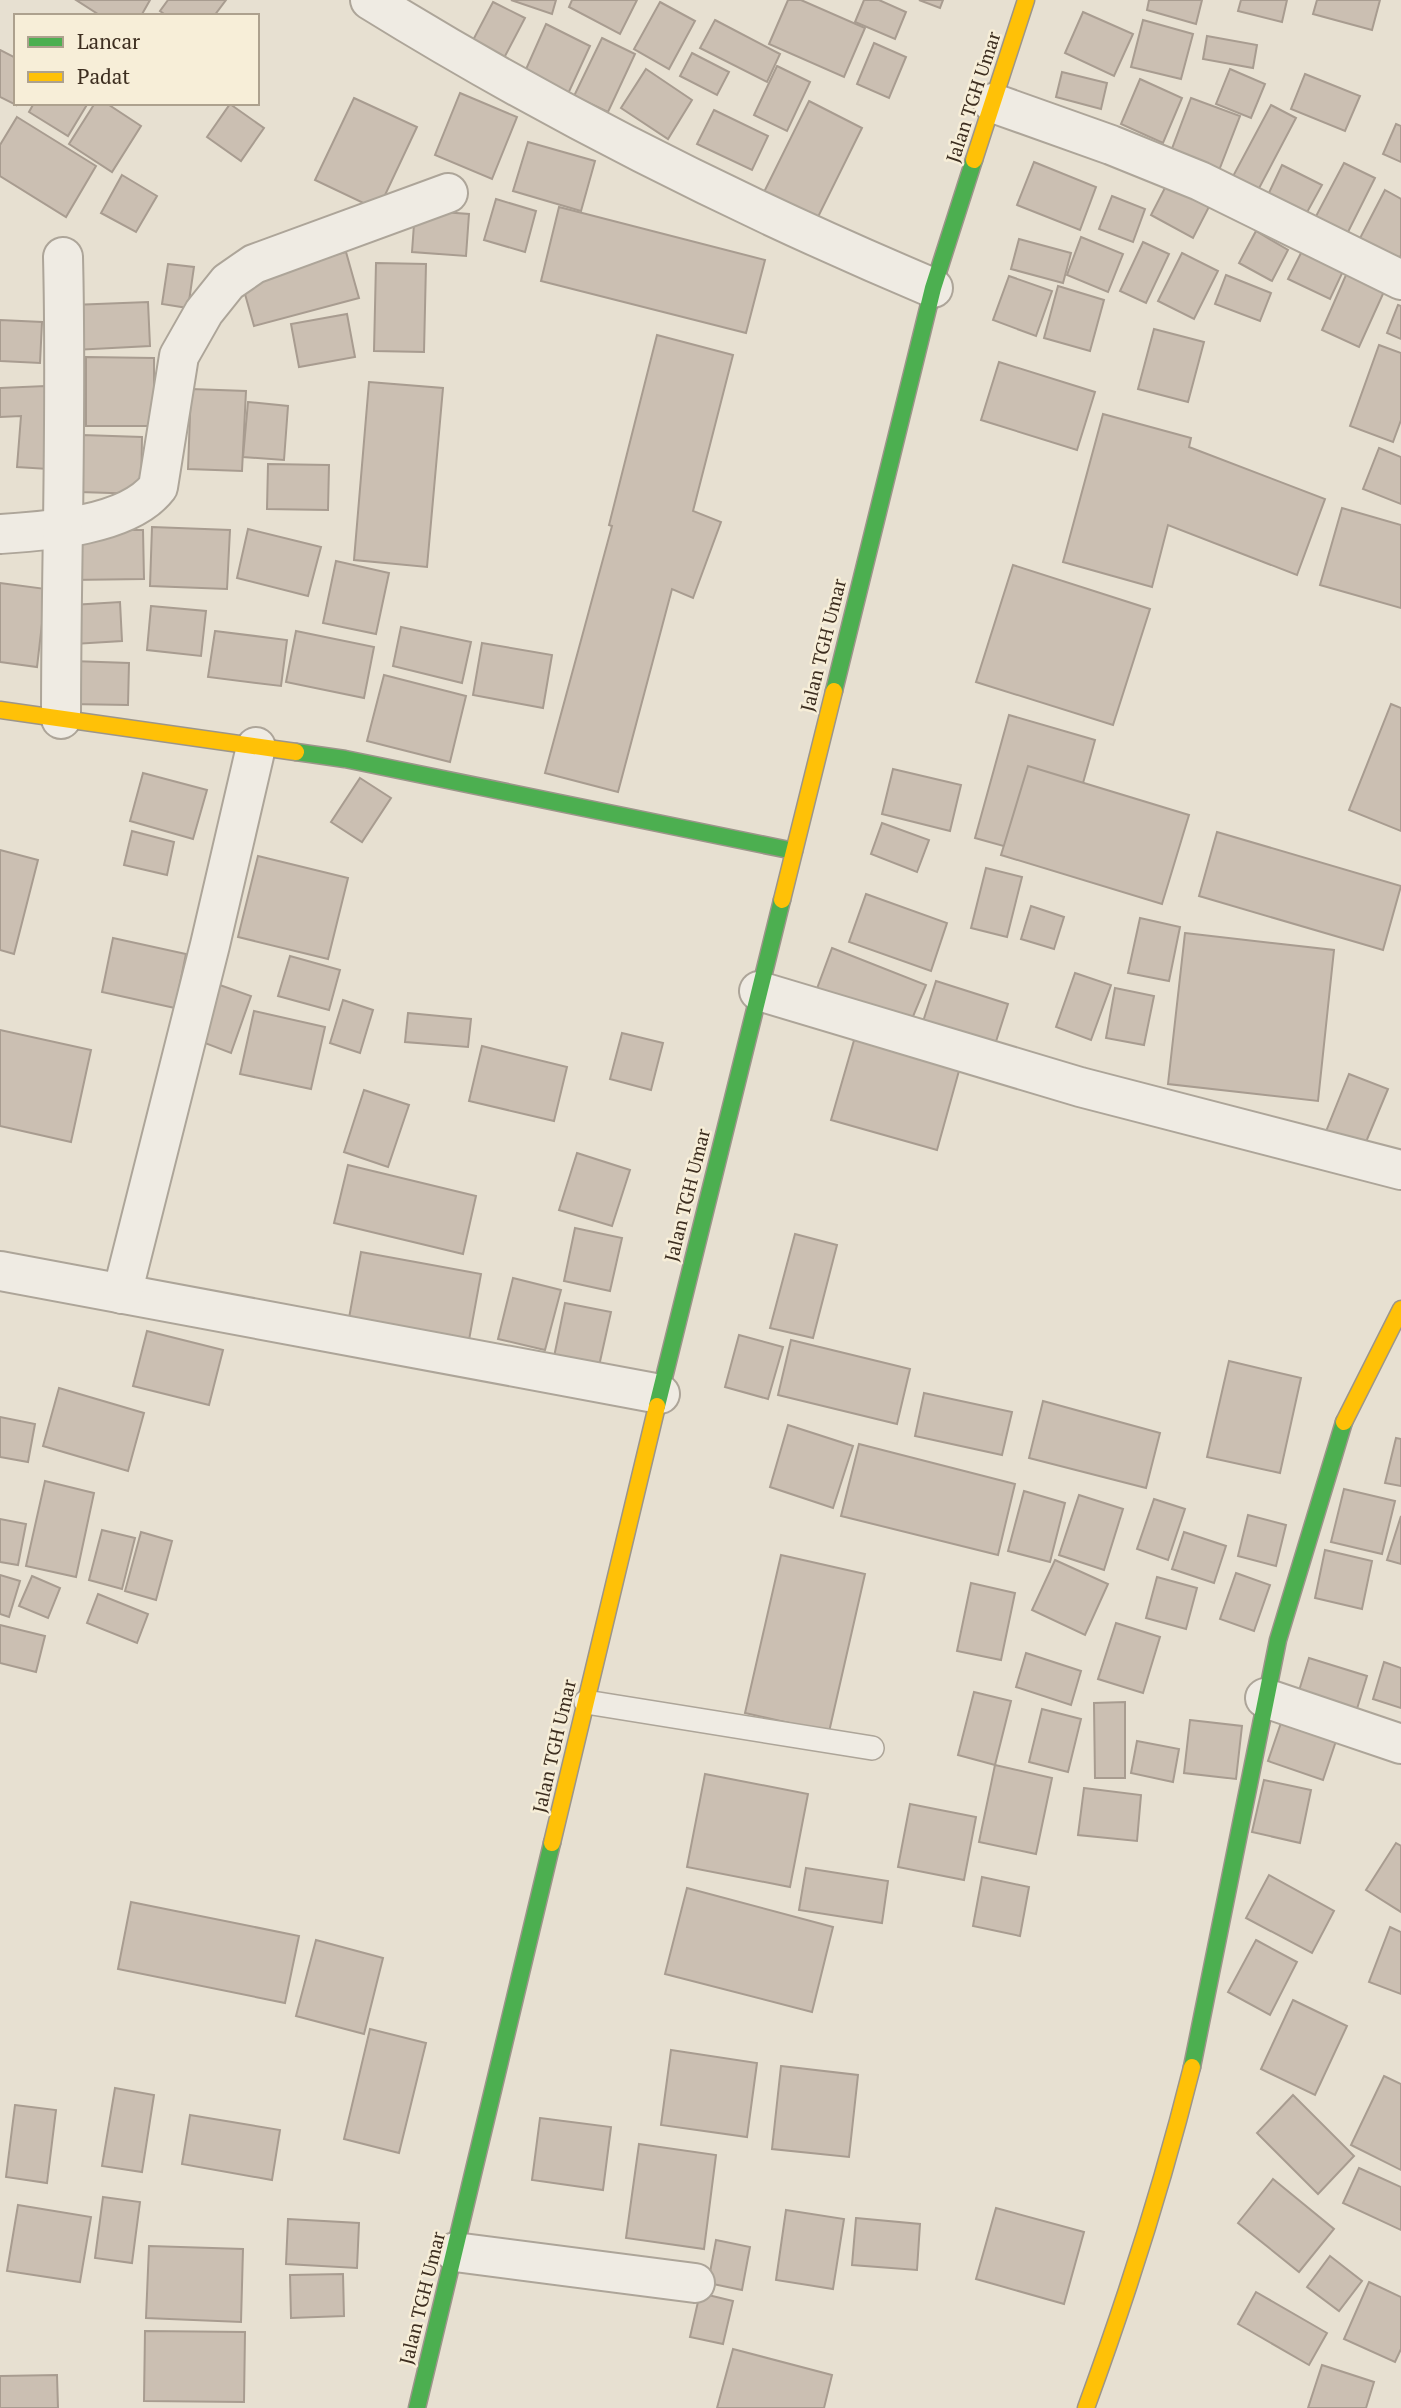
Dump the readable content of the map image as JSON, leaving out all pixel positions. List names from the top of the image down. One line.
{"streets":{"main road":["Jalan TGH Umar"]},"legend":["Lancar","Padat"]}
